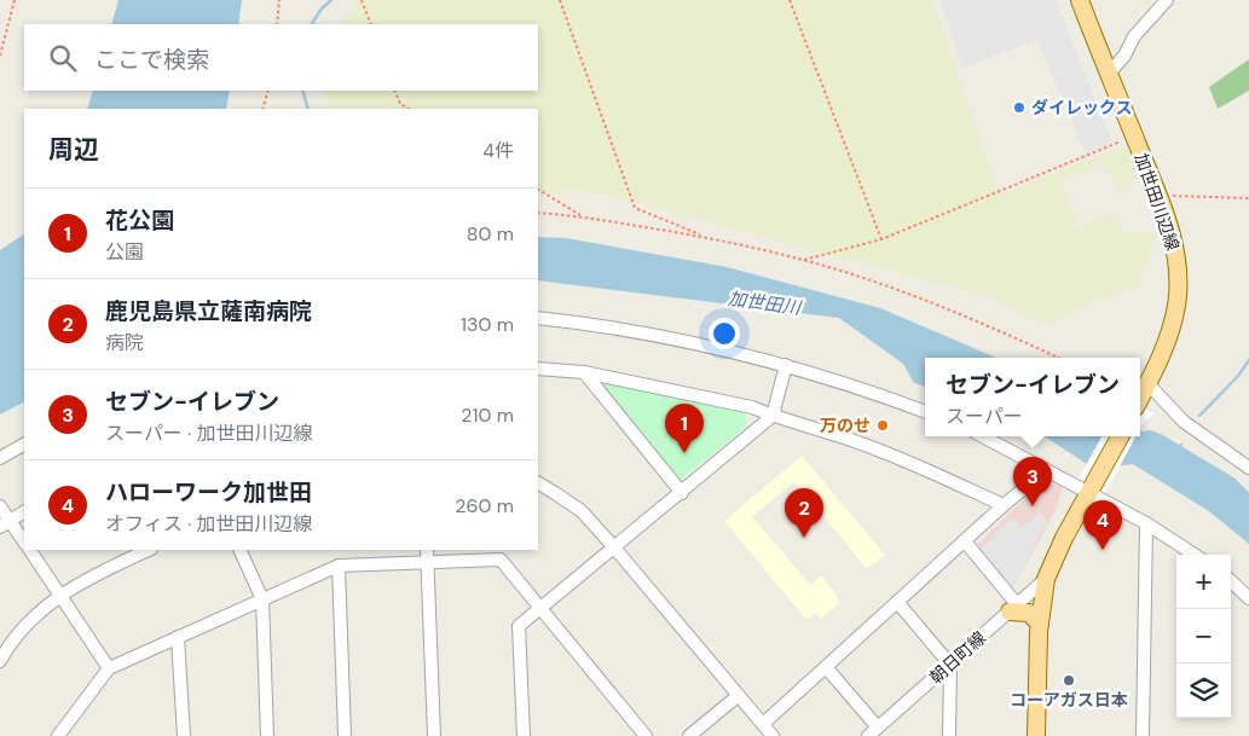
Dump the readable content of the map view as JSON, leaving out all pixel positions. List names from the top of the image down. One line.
{"streets":{"main road":["加世田川辺線"],"street":["朝日町線"]},"water":["加世田川"],"places":["ダイレックス","万のせ","コーアガス日本"],"page":{"search":"ここで検索","heading":["周辺","4件"],"list":[{"mark":"1","name":"花公園","note":"公園","value":"80 m"},{"mark":"2","name":"鹿児島県立薩南病院","note":"病院","value":"130 m"},{"mark":"3","name":"セブン-イレブン","note":"スーパー · 加世田川辺線","value":"210 m"},{"mark":"4","name":"ハローワーク加世田","note":"オフィス · 加世田川辺線","value":"260 m"}],"popup":["セブン-イレブン","スーパー"],"pins":["1","3","2","4"],"map_buttons":["+","−"]}}
